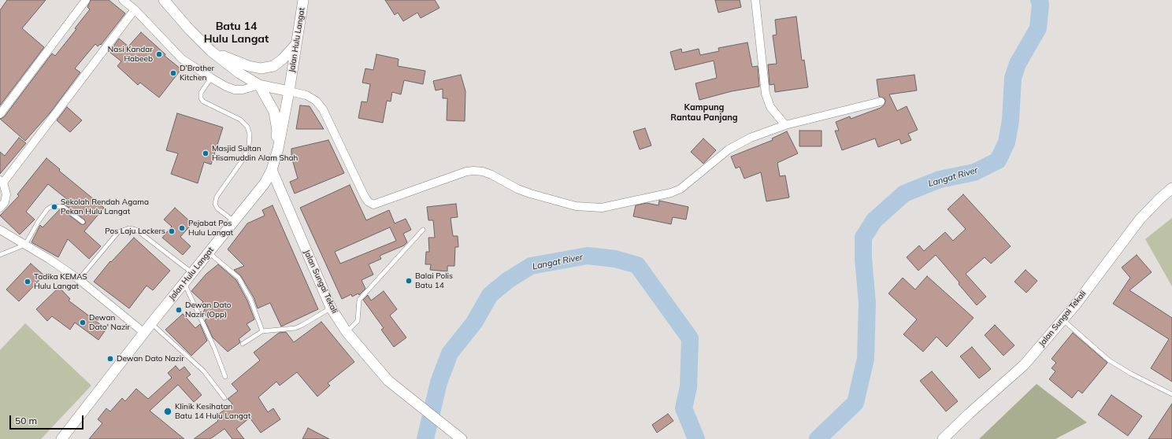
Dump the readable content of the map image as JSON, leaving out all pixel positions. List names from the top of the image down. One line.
{"streets":{"street":["Jalan Hulu Langat","Jalan Sungai Tekali"]},"crossings":[["Jalan Hulu Langat","Jalan Sungai Tekali"]],"districts":["Batu 14 Hulu Langat","Kampung Rantau Panjang"],"water":["Langat River"],"places":["Nasi Kandar Habeeb","D’Brother Kitchen","Masjid Sultan Hisamuddin Alam Shah","Sekolah Rendah Agama Pekan Hulu Langat","Pejabat Pos Hulu Langat","Pos Laju Lockers","Balai Polis Batu 14","Tadika KEMAS Hulu Langat","Dewan Dato Nazir (Opp)","Dewan Dato' Nazir","Dewan Dato Nazir","Klinik Kesihatan Batu 14 Hulu Langat"],"scale_bar":"50 m"}
